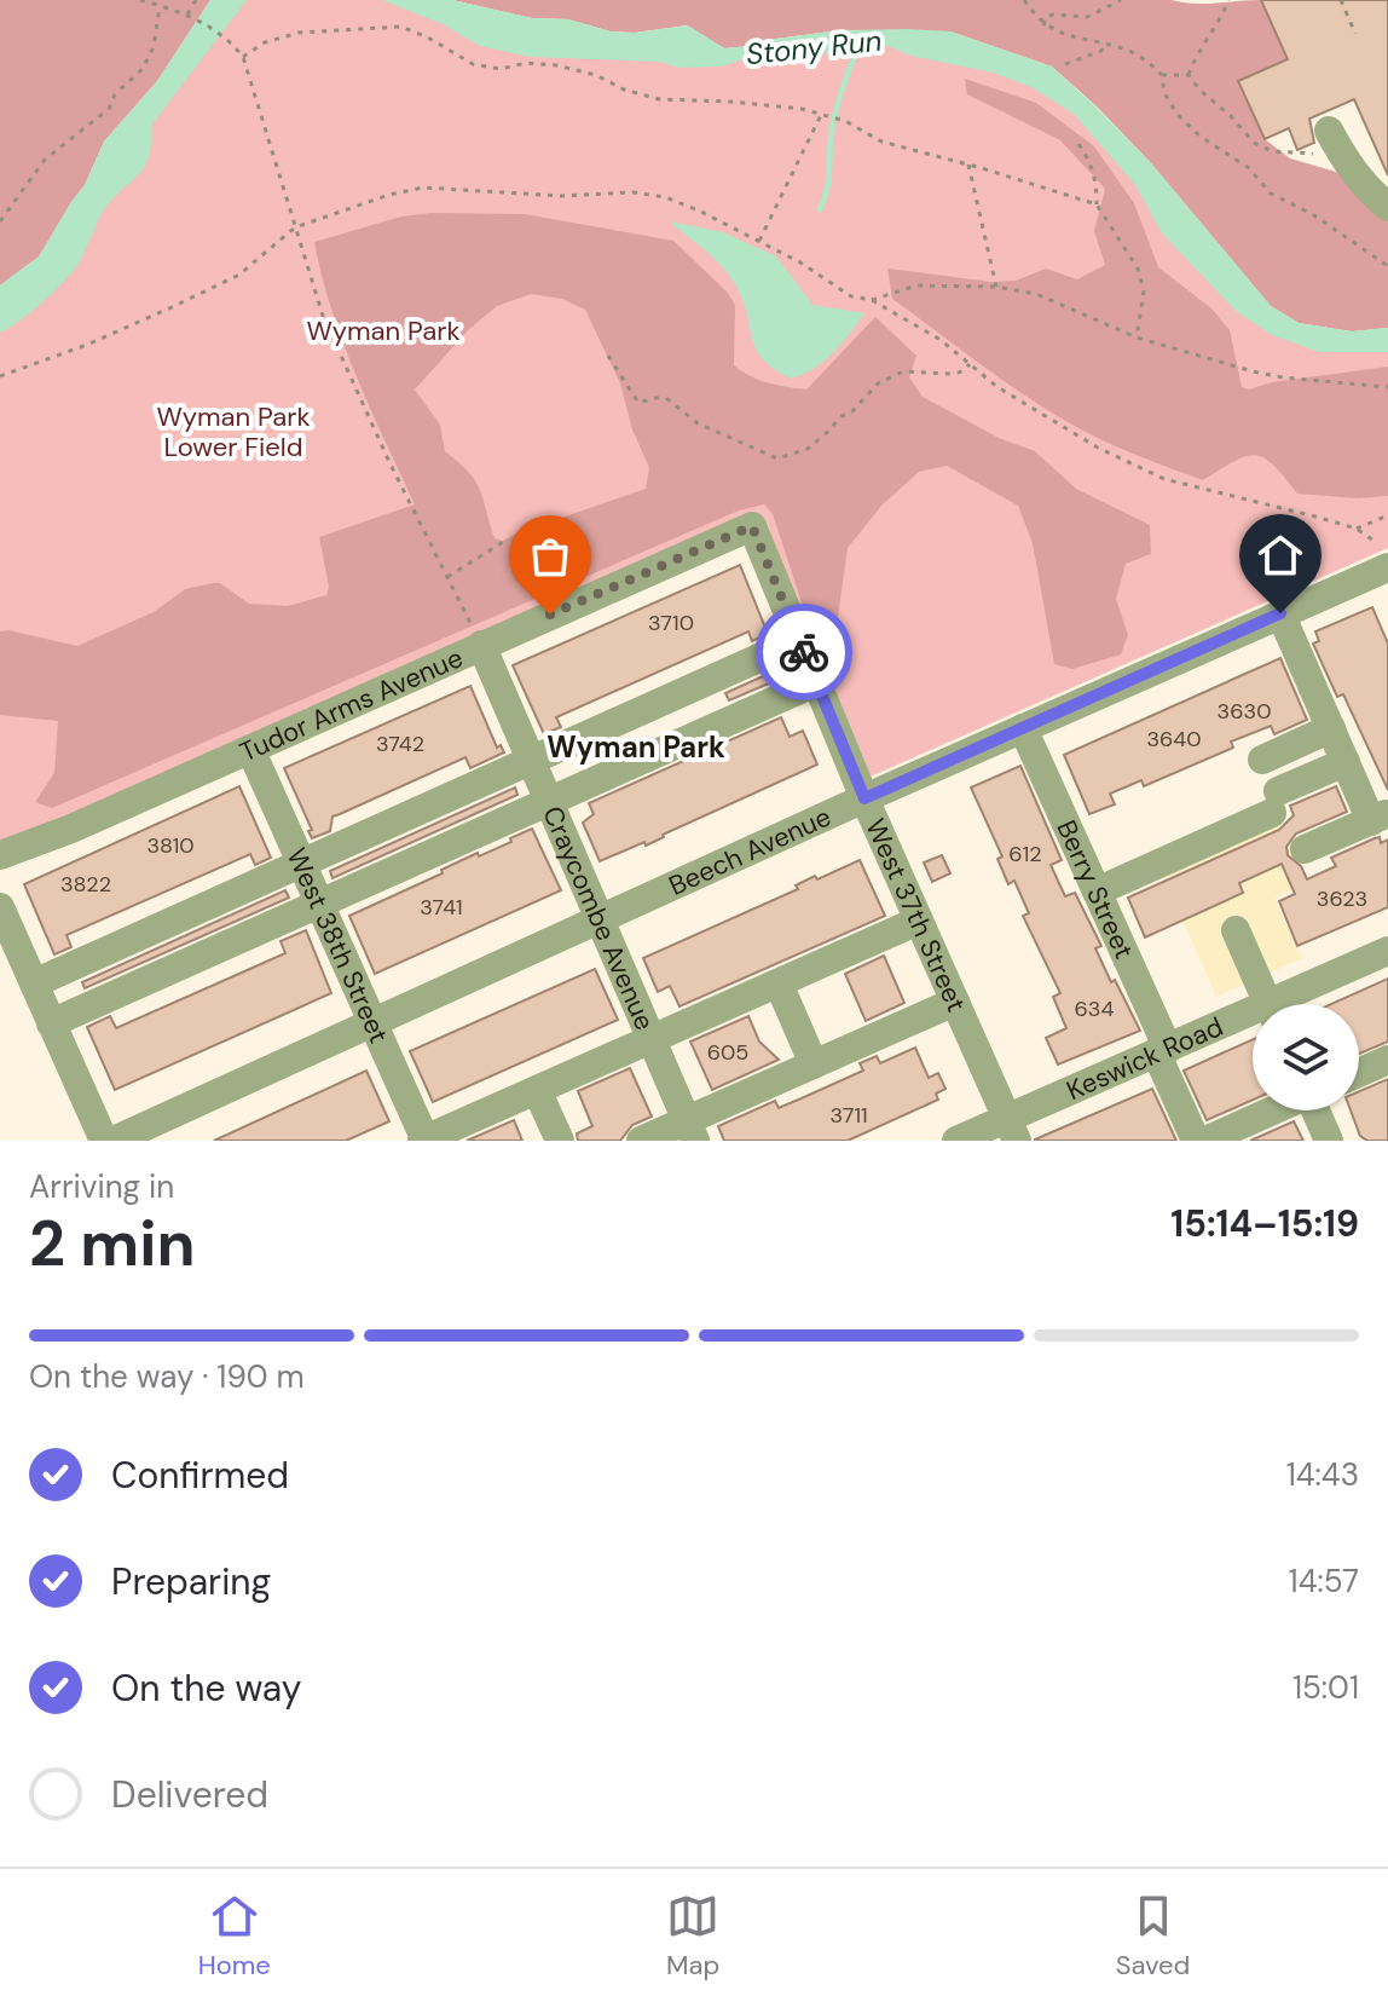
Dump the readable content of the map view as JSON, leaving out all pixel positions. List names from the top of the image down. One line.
{"streets":{"street":["Tudor Arms Avenue","Beech Avenue","Berry Street","West 37th Street","Craycombe Avenue","West 38th Street","Keswick Road"]},"crossings":[["Tudor Arms Avenue","West 37th Street"],["Tudor Arms Avenue","Craycombe Avenue"],["Tudor Arms Avenue","West 38th Street"],["Beech Avenue","Berry Street"],["Beech Avenue","West 37th Street"],["Beech Avenue","Craycombe Avenue"],["Beech Avenue","West 38th Street"],["Berry Street","Keswick Road"],["West 37th Street","Keswick Road"]],"districts":["Wyman Park"],"water":["Stony Run"],"parks":["Wyman Park","Wyman Park Lower Field"],"house_numbers":["3710","3630","3640","3742","3810","612","3822","3623","3741","634","605","3711"],"page":{"heading":["2 min","Arriving in","15:14–15:19"],"bar":"On the way · 190 m","list":[["Confirmed","14:43"],["Preparing","14:57"],["On the way","15:01"],"Delivered"],"tabs":["Home","Map","Saved"]}}
